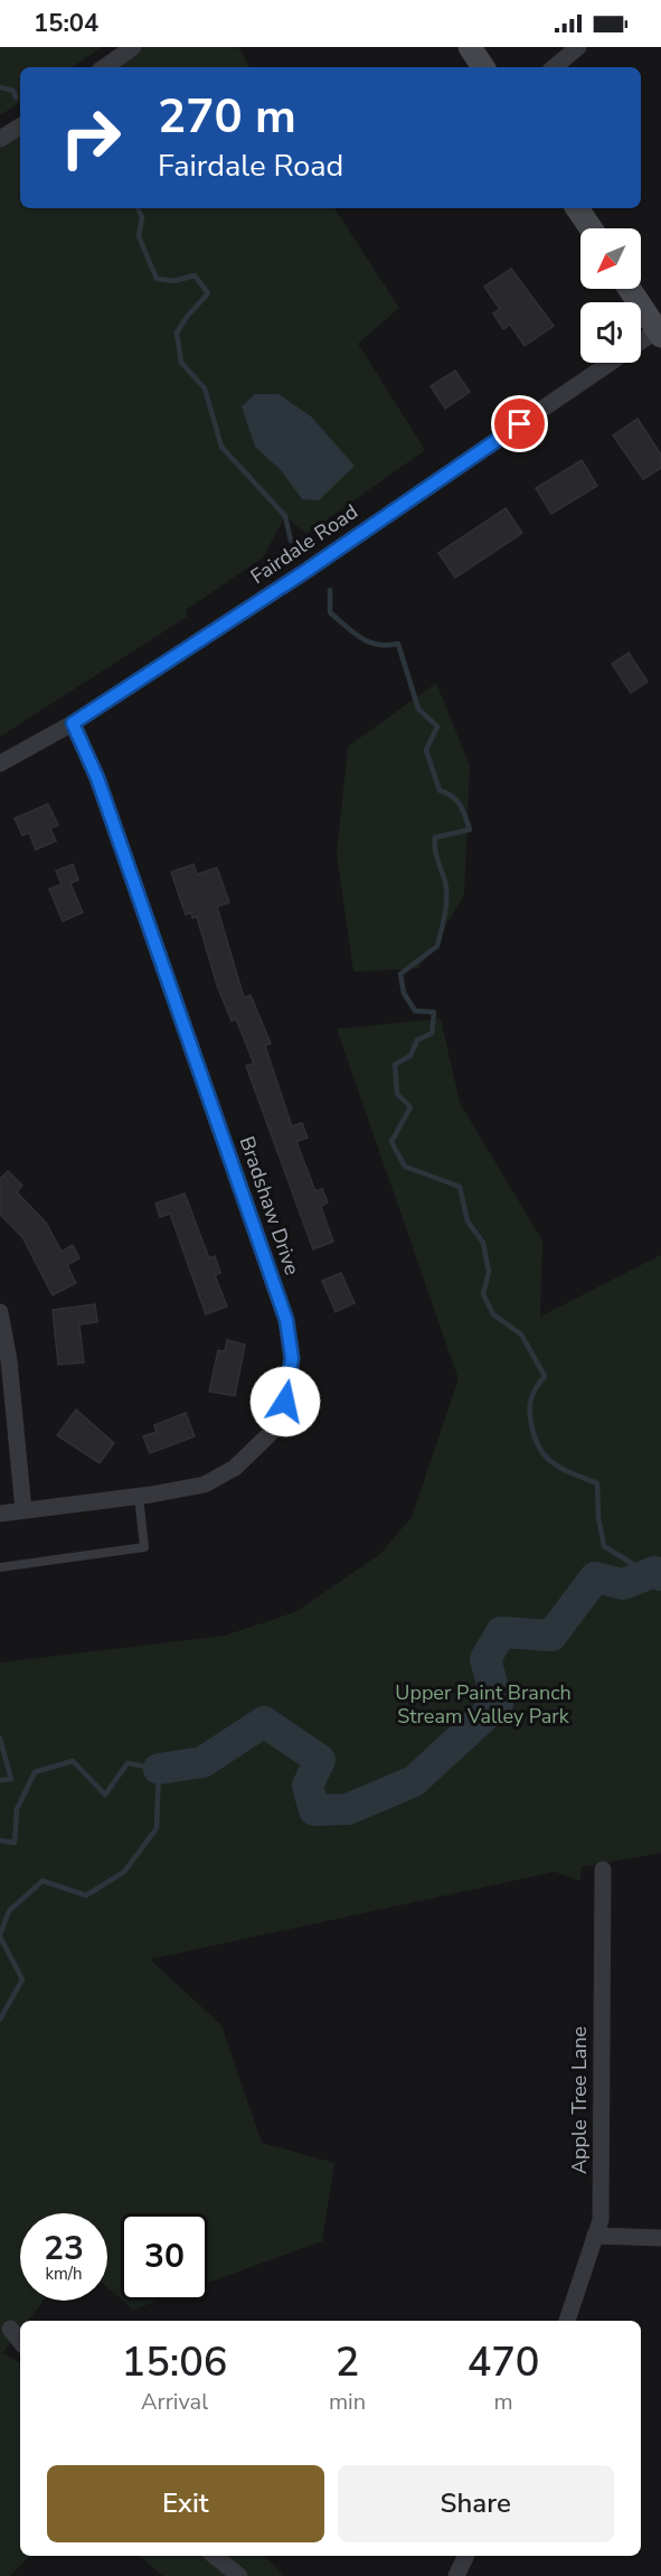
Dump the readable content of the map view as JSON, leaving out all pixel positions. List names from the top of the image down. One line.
{"streets":{"street":["Fairdale Road","Bradshaw Drive","Apple Tree Lane"]},"crossings":[["Fairdale Road","Bradshaw Drive"]],"parks":["Upper Paint Branch Stream Valley Park"],"north":"bottom left","page":{"status":"15:04","turn":["270 m","Fairdale Road"],"speed":"23 km/h","limit":"30","eta":["15:06","Arrival","2","min","470","m"],"buttons":["Exit","Share"]}}
